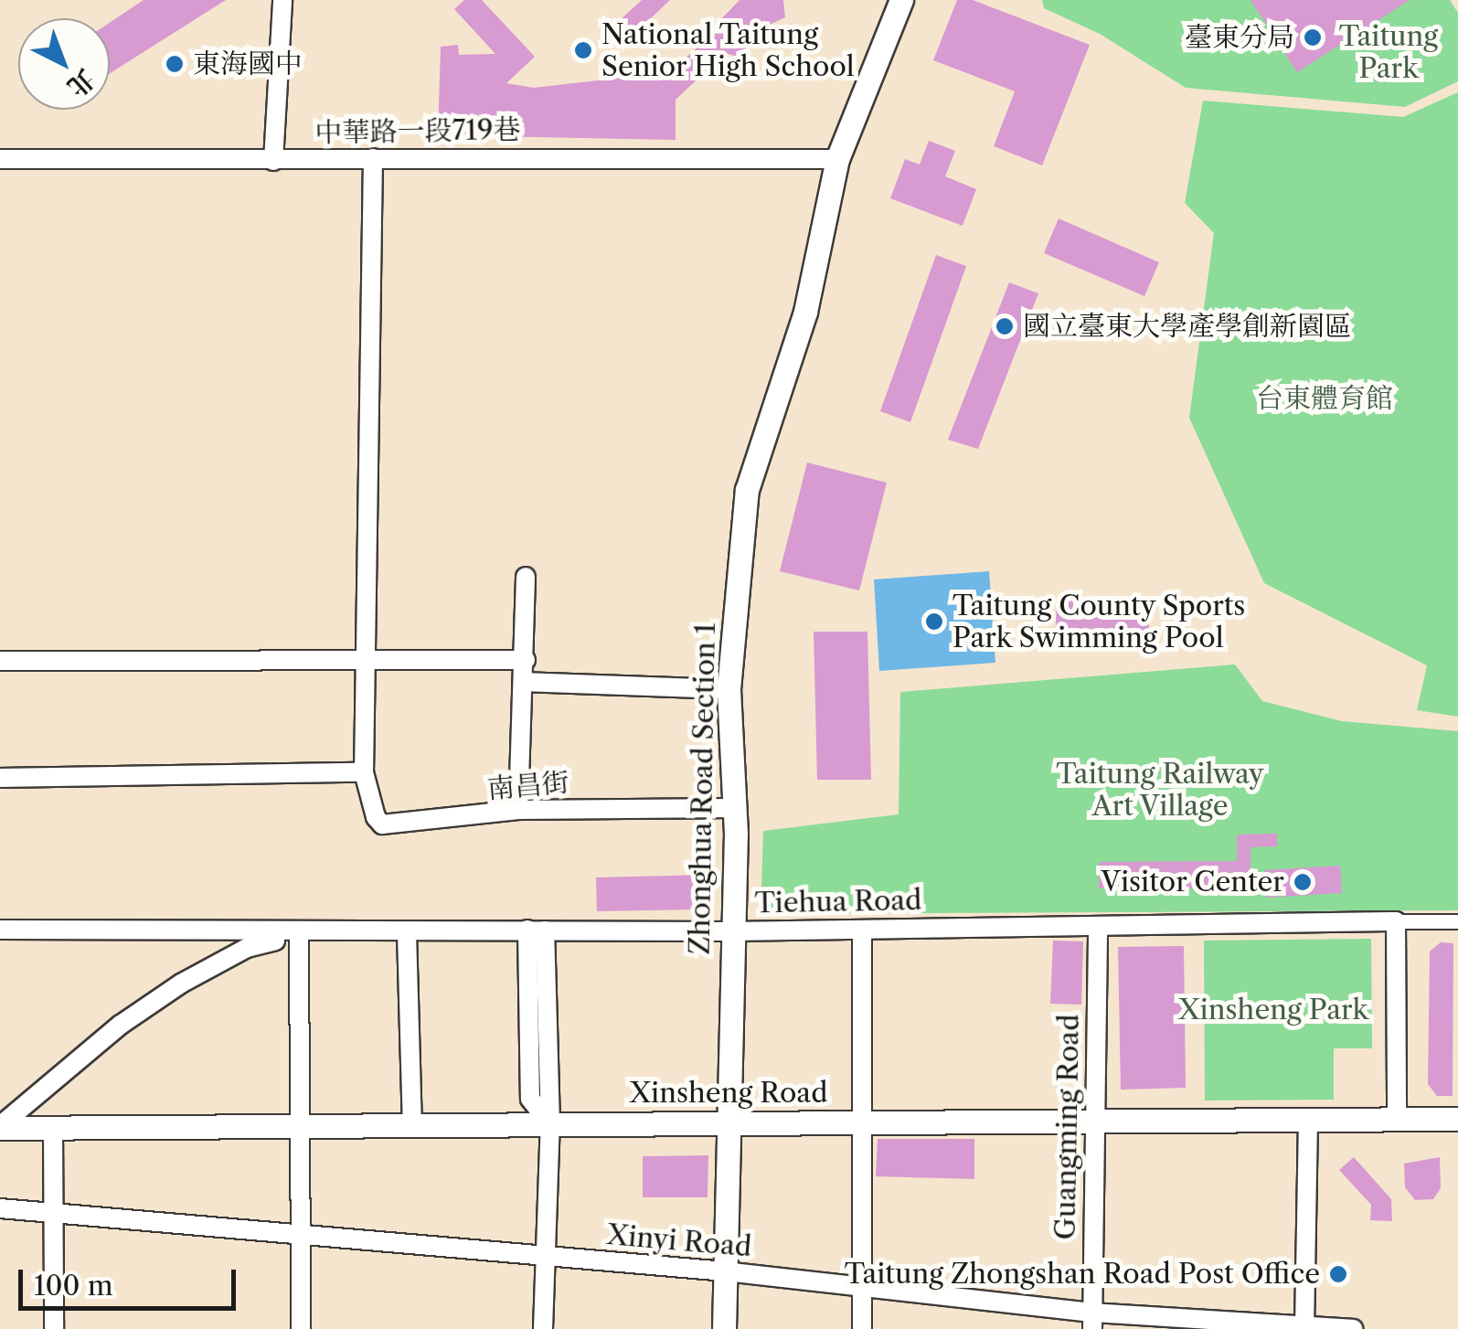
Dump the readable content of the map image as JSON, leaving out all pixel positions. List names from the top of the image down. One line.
{"streets":{"street":["中華路一段719巷","南昌街","Zhonghua Road Section 1","Tiehua Road","Xinsheng Road","Guangming Road","Xinyi Road"]},"crossings":[["中華路一段719巷","Zhonghua Road Section 1"],["南昌街","Zhonghua Road Section 1"],["Zhonghua Road Section 1","Tiehua Road"],["Zhonghua Road Section 1","Xinsheng Road"],["Zhonghua Road Section 1","Xinyi Road"],["Tiehua Road","Guangming Road"],["Xinsheng Road","Guangming Road"],["Guangming Road","Xinyi Road"]],"parks":["Taitung Park","台東體育館","Taitung Railway Art Village","Xinsheng Park"],"places":["臺東分局","National Taitung Senior High School","東海國中","國立臺東大學產學創新園區","Taitung County Sports Park Swimming Pool","Visitor Center","Taitung Zhongshan Road Post Office"],"scale_bar":"100 m","north":"bottom right"}
